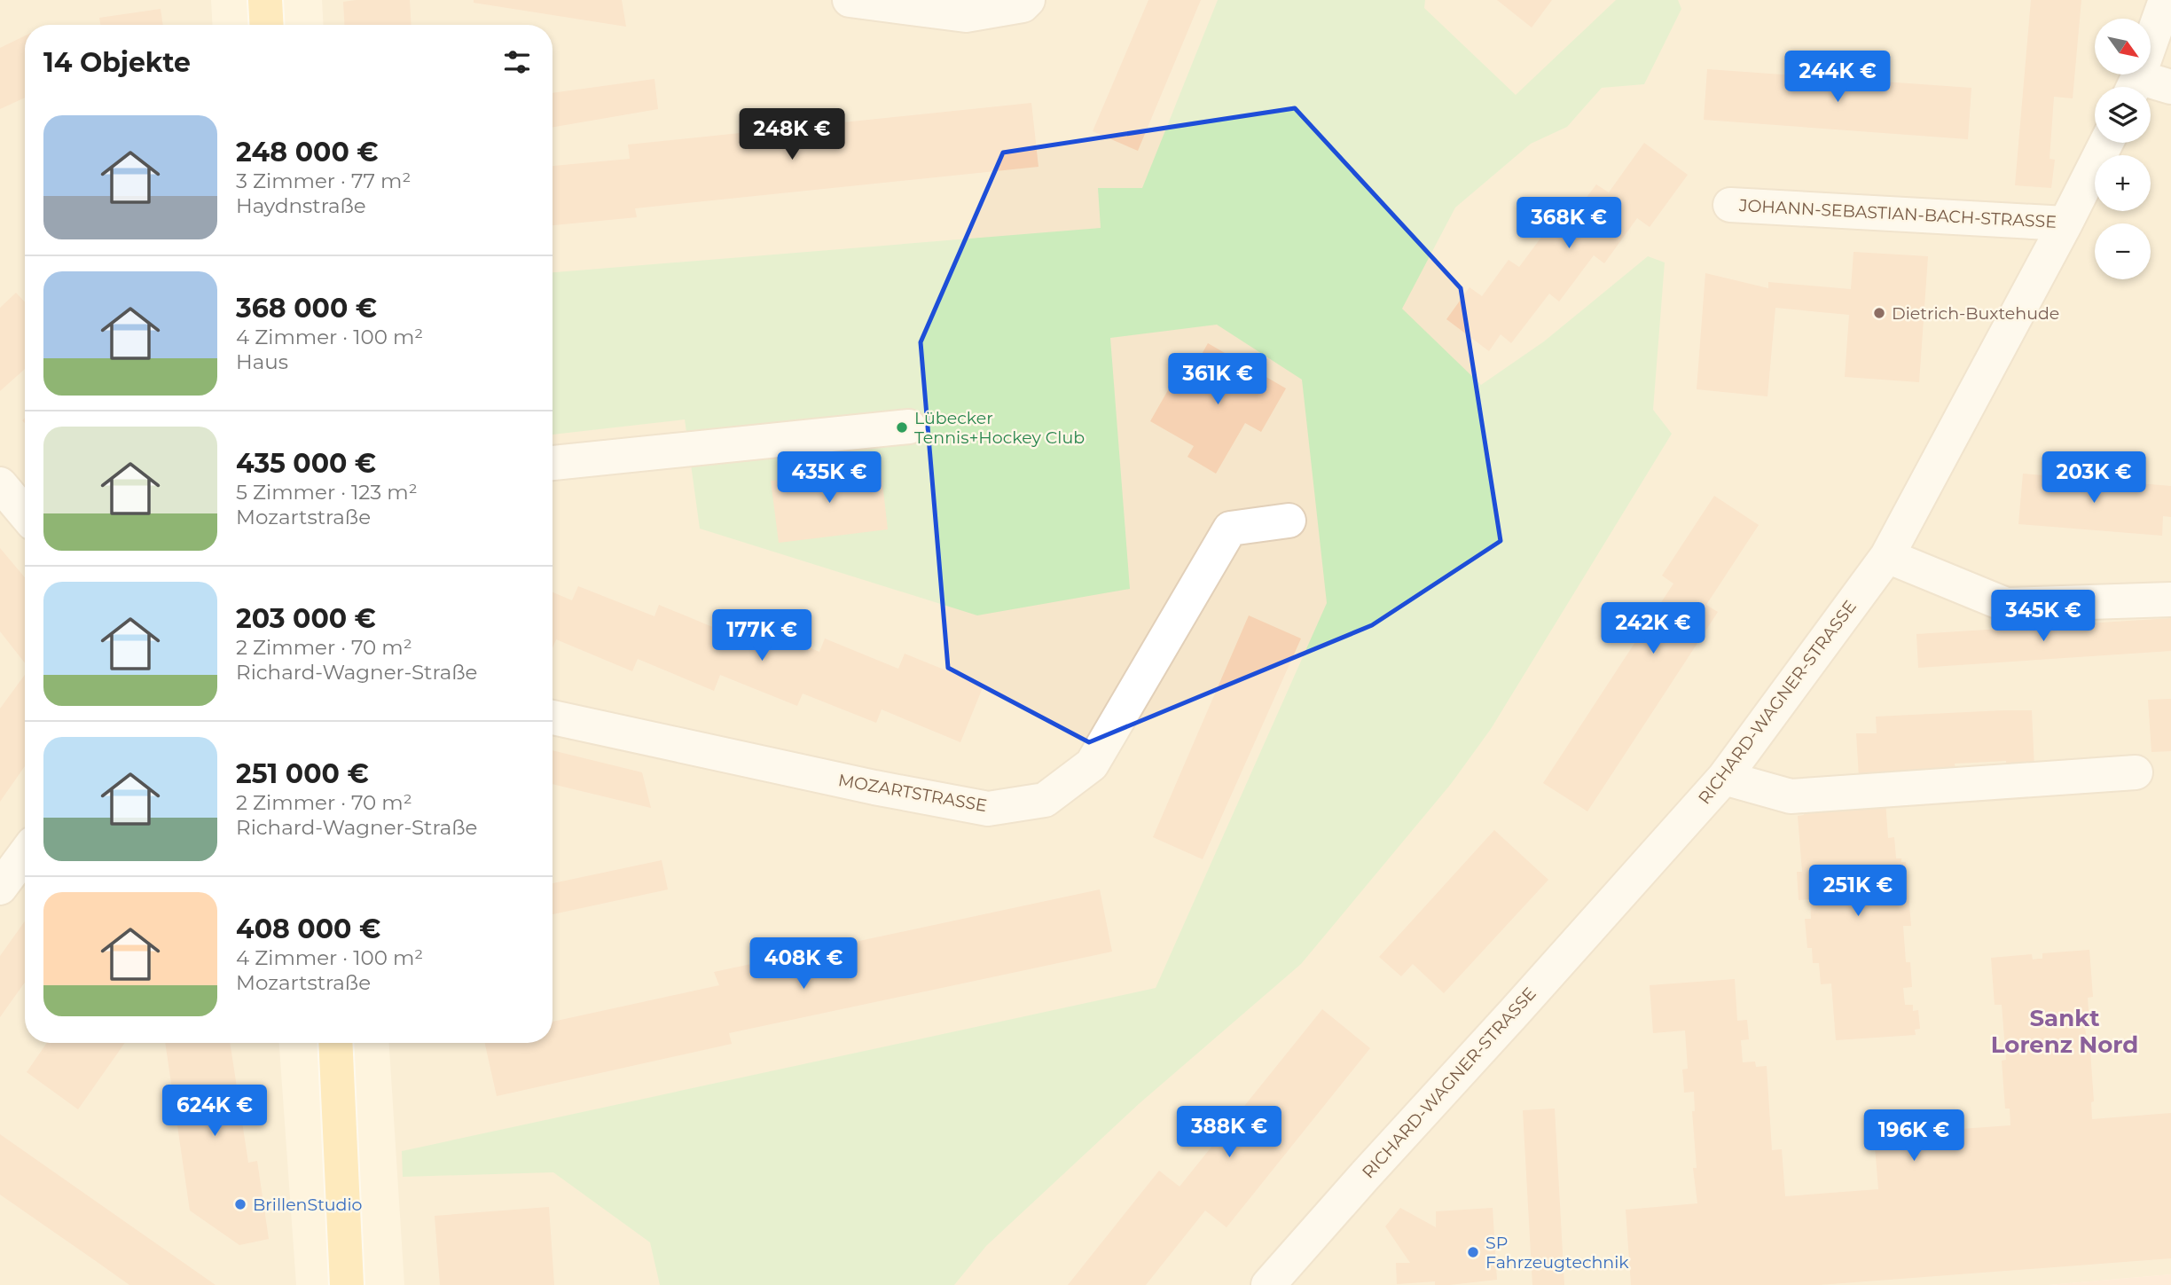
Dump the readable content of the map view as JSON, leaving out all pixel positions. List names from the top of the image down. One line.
{"streets":{"street":["JOHANN-SEBASTIAN-BACH-STRASSE","RICHARD-WAGNER-STRASSE","MOZARTSTRASSE"]},"crossings":[["JOHANN-SEBASTIAN-BACH-STRASSE","RICHARD-WAGNER-STRASSE"]],"districts":["Sankt Lorenz Nord"],"places":["Dietrich-Buxtehude","Lübecker Tennis+Hockey Club","BrillenStudio","SP Fahrzeugtechnik"],"north":"bottom right","page":{"map_buttons":["+","−"],"heading":"14 Objekte","price":["244K €","248K €","368K €","361K €","435K €","203K €","345K €","242K €","177K €","251K €","408K €","624K €","388K €","196K €"],"list":[{"name":"248 000 €","note":"3 Zimmer · 77 m² · Haydnstraße"},{"name":"368 000 €","note":"4 Zimmer · 100 m² · Haus"},{"name":"435 000 €","note":"5 Zimmer · 123 m² · Mozartstraße"},{"name":"203 000 €","note":"2 Zimmer · 70 m² · Richard-Wagner-Straße"},{"name":"251 000 €","note":"2 Zimmer · 70 m² · Richard-Wagner-Straße"},{"name":"408 000 €","note":"4 Zimmer · 100 m² · Mozartstraße"}]}}
